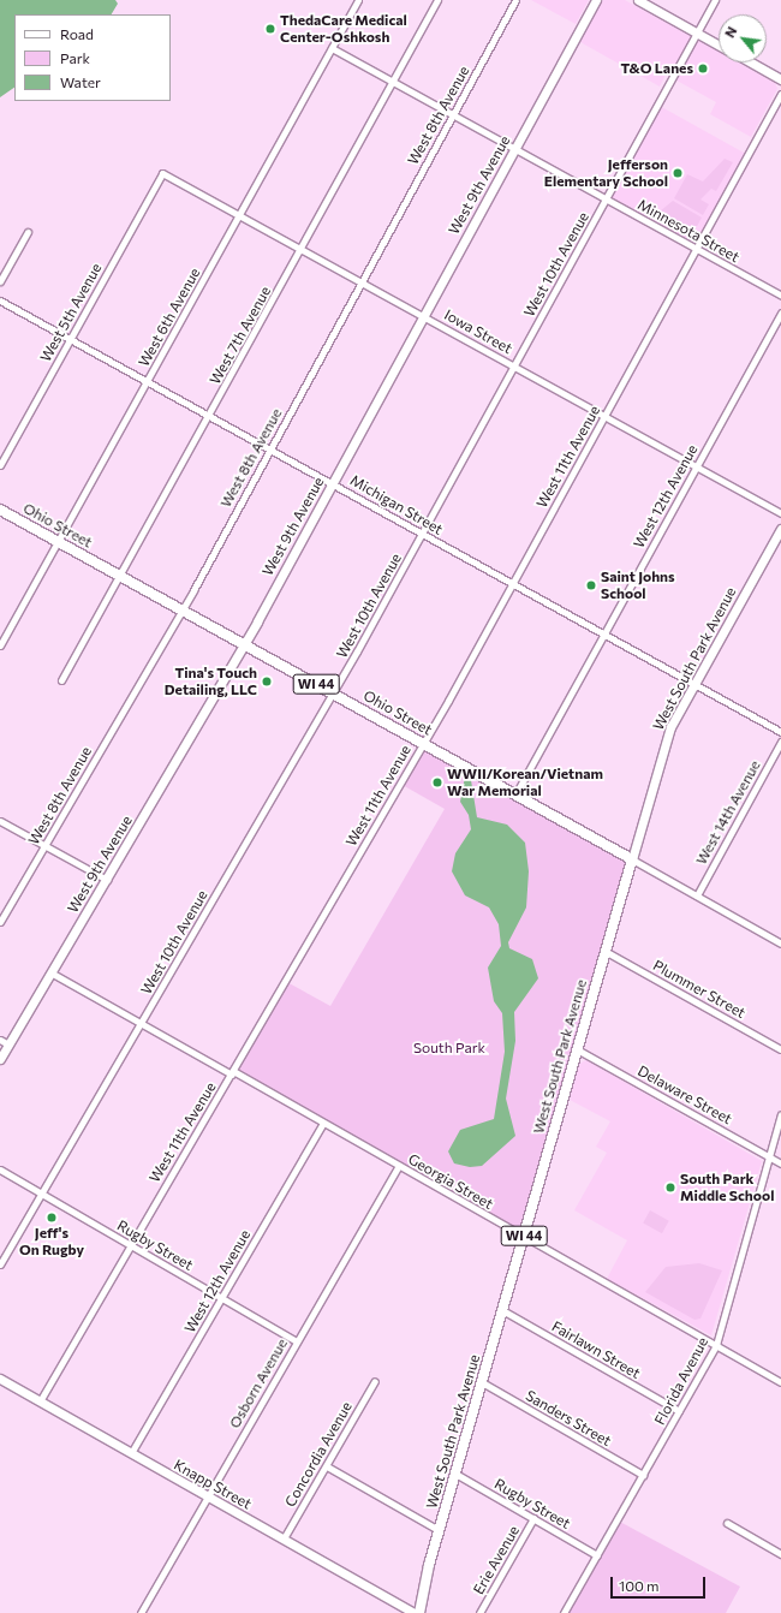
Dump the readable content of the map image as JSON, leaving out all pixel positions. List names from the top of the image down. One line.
{"streets":{"main road":["West 9th Avenue","Ohio Street","West South Park Avenue","WI 44","Knapp Street"],"street":["West 8th Avenue","Minnesota Street","West 10th Avenue","West 5th Avenue","West 6th Avenue","Iowa Street","West 7th Avenue","West 11th Avenue","West 12th Avenue","Michigan Street","West 14th Avenue","Plummer Street","Delaware Street","Georgia Street","Rugby Street","Fairlawn Street","Florida Avenue","Osborn Avenue","Sanders Street","Concordia Avenue","Erie Avenue"]},"crossings":[["West 8th Avenue","Minnesota Street"],["West 8th Avenue","Iowa Street"],["West 8th Avenue","Michigan Street"],["West 8th Avenue","Ohio Street"],["West 9th Avenue","Minnesota Street"],["West 9th Avenue","Iowa Street"],["West 9th Avenue","Michigan Street"],["West 9th Avenue","Ohio Street"],["West 9th Avenue","Georgia Street"],["Minnesota Street","West 10th Avenue"],["Minnesota Street","West 6th Avenue"],["Minnesota Street","West 7th Avenue"],["Minnesota Street","West 11th Avenue"],["West 10th Avenue","Iowa Street"],["West 10th Avenue","Michigan Street"],["West 10th Avenue","Ohio Street"],["West 10th Avenue","Georgia Street"],["West 10th Avenue","Rugby Street"],["West 5th Avenue","Iowa Street"],["West 5th Avenue","Michigan Street"],["West 6th Avenue","Iowa Street"],["West 6th Avenue","Michigan Street"],["West 6th Avenue","Ohio Street"],["Iowa Street","West 7th Avenue"],["Iowa Street","West 11th Avenue"],["Iowa Street","West 12th Avenue"],["West 7th Avenue","Michigan Street"],["West 7th Avenue","Ohio Street"],["West 11th Avenue","Michigan Street"],["West 11th Avenue","Ohio Street"],["West 11th Avenue","Georgia Street"],["West 11th Avenue","Rugby Street"],["West 11th Avenue","Knapp Street"],["West 12th Avenue","Michigan Street"],["West 12th Avenue","Ohio Street"],["West 12th Avenue","Georgia Street"],["West 12th Avenue","Rugby Street"],["West 12th Avenue","Knapp Street"],["Michigan Street","West South Park Avenue"],["Ohio Street","West South Park Avenue"],["Ohio Street","West 14th Avenue"],["West South Park Avenue","Plummer Street"],["West South Park Avenue","Delaware Street"],["West South Park Avenue","Georgia Street"],["West South Park Avenue","Rugby Street"],["West South Park Avenue","Fairlawn Street"],["West South Park Avenue","Sanders Street"],["Delaware Street","Florida Avenue"],["Georgia Street","Florida Avenue"],["Georgia Street","Osborn Avenue"],["Rugby Street","Florida Avenue"],["Rugby Street","Osborn Avenue"],["Rugby Street","Erie Avenue"],["Fairlawn Street","Florida Avenue"],["Florida Avenue","Sanders Street"],["Osborn Avenue","Knapp Street"],["Concordia Avenue","Knapp Street"]],"parks":["South Park"],"places":["ThedaCare Medical Center-Oshkosh","T&O Lanes","Jefferson Elementary School","Saint Johns School","Tina's Touch Detailing, LLC","WWII/Korean/Vietnam War Memorial","South Park Middle School","Jeff's On Rugby"],"legend":["Road","Park","Water"],"scale_bar":"100 m","north":"top left"}
